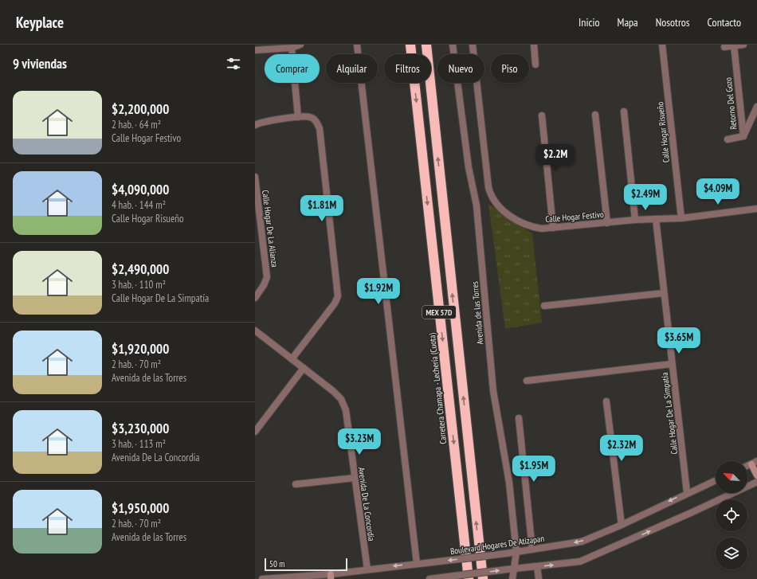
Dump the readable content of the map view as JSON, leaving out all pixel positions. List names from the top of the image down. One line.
{"streets":{"highway":["MEX 57D","Carretera Chamapa - Lechería (Cuota)"],"street":["Retorno Del Gozo","Calle Hogar Risueño","Calle Hogar Festivo","Calle Hogar De La Alianza","Avenida de las Torres","Calle Hogar De La Simpatía","Avenida De La Concordia","Boulevard Hogares De Atizapan"]},"crossings":[["Calle Hogar Risueño","Calle Hogar Festivo"],["Calle Hogar Festivo","Calle Hogar De La Simpatía"],["Avenida de las Torres","Boulevard Hogares De Atizapan"],["Calle Hogar De La Simpatía","Boulevard Hogares De Atizapan"],["Avenida De La Concordia","Boulevard Hogares De Atizapan"]],"scale_bar":"50 m","north":"top left","page":{"header":"Keyplace","nav":["Inicio","Mapa","Nosotros","Contacto"],"heading":"9 viviendas","chip":["Comprar","Alquilar","Filtros","Nuevo","Piso"],"list":[{"name":"$2,200,000","note":"2 hab. · 64 m² · Calle Hogar Festivo"},{"name":"$4,090,000","note":"4 hab. · 144 m² · Calle Hogar Risueño"},{"name":"$2,490,000","note":"3 hab. · 110 m² · Calle Hogar De La Simpatía"},{"name":"$1,920,000","note":"2 hab. · 70 m² · Avenida de las Torres"},{"name":"$3,230,000","note":"3 hab. · 113 m² · Avenida De La Concordia"},{"name":"$1,950,000","note":"2 hab. · 70 m² · Avenida de las Torres"}],"price":["$2.2M","$4.09M","$2.49M","$1.81M","$1.92M","$3.65M","$3.23M","$2.32M","$1.95M"],"scale":"50 m"}}
